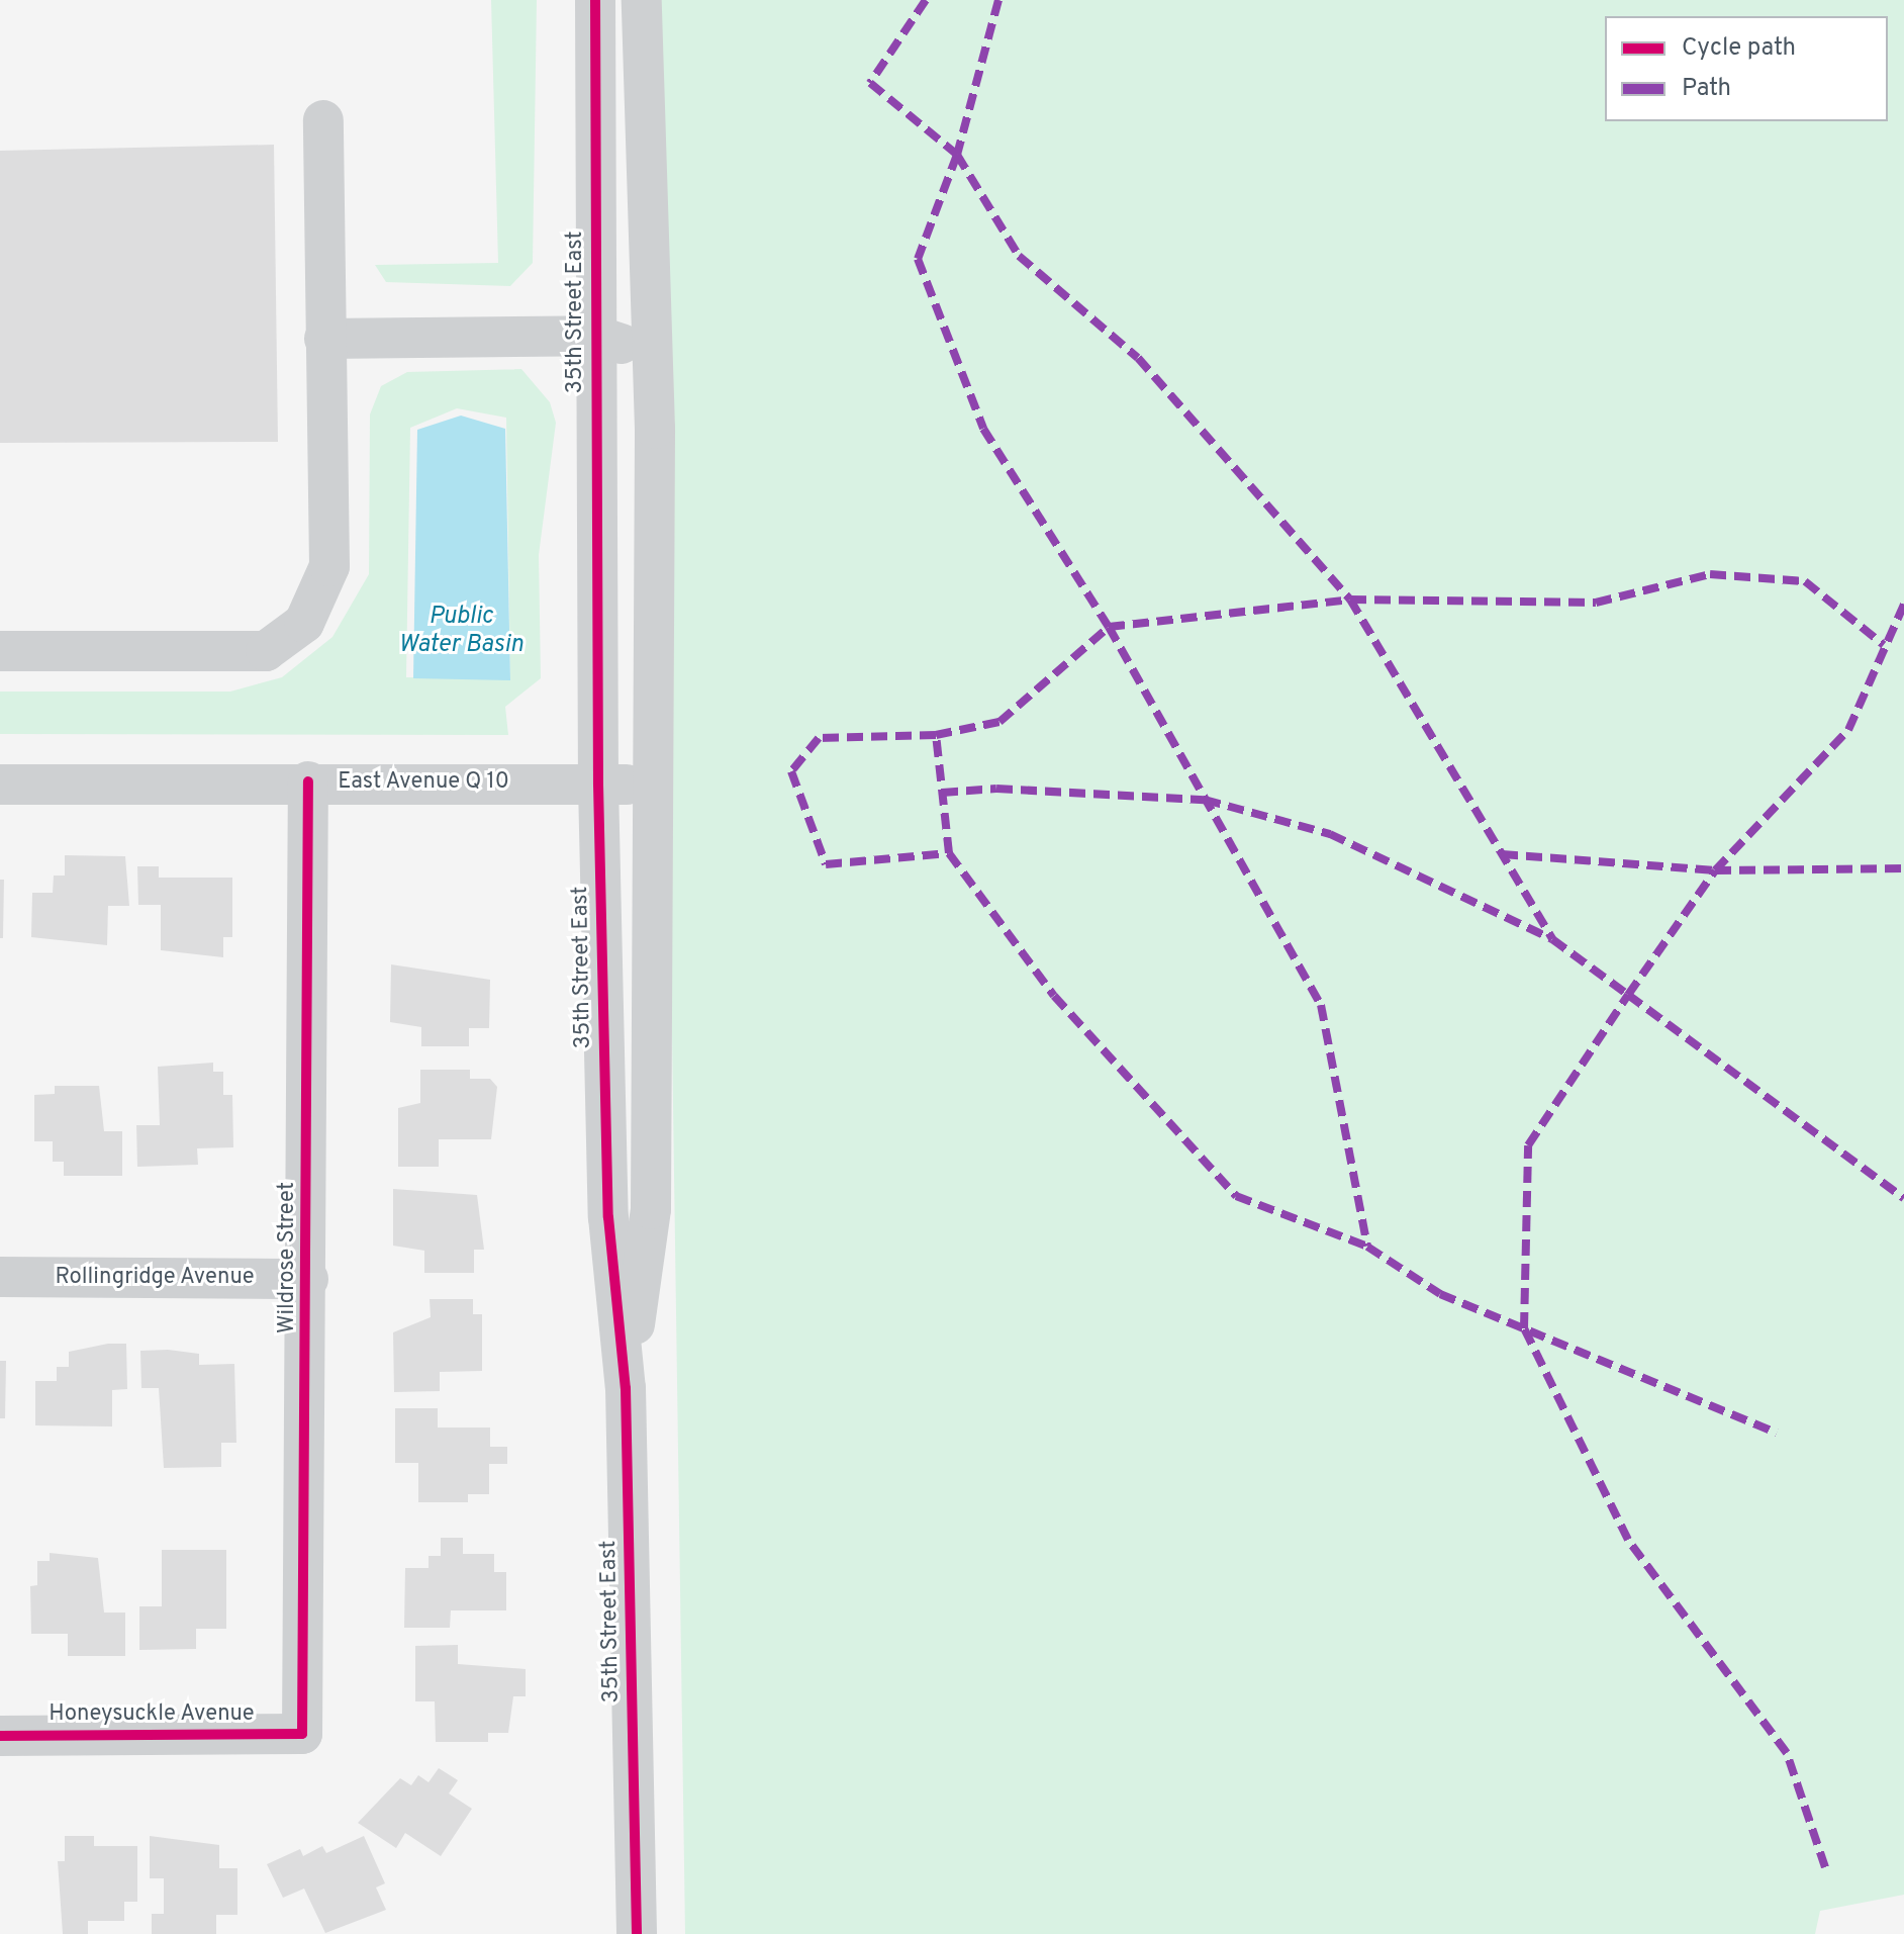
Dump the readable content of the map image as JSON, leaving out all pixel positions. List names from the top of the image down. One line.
{"streets":{"street":["35th Street East","East Avenue Q 10","Wildrose Street","Rollingridge Avenue","Honeysuckle Avenue"]},"crossings":[["35th Street East","East Avenue Q 10"],["East Avenue Q 10","Wildrose Street"],["Wildrose Street","Rollingridge Avenue"],["Wildrose Street","Honeysuckle Avenue"]],"water":["Public Water Basin"],"legend":["Cycle path","Path"]}
